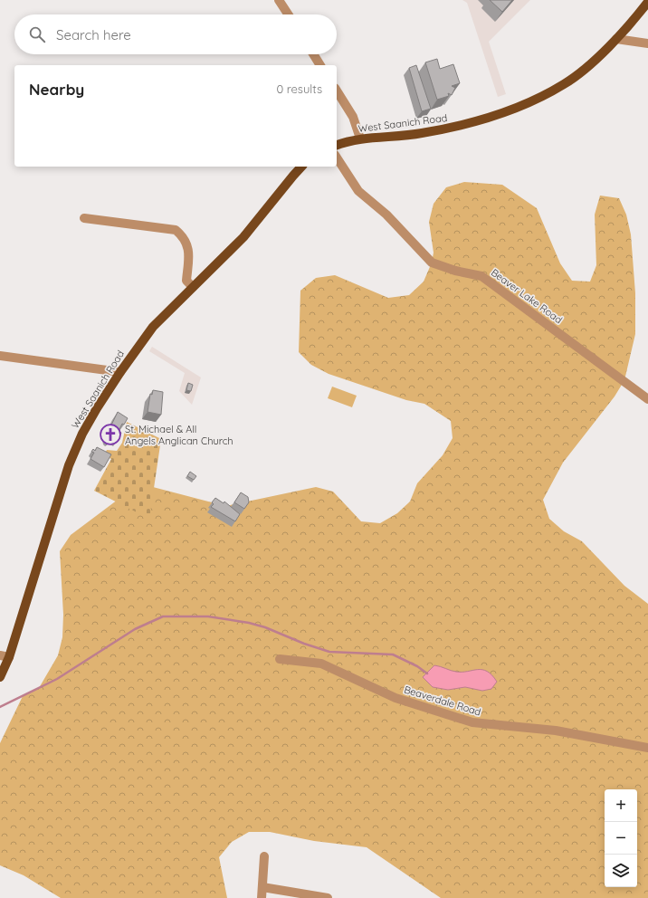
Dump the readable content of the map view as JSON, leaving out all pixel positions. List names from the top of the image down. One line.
{"streets":{"main road":["West Saanich Road"],"street":["Beaver Lake Road","Beaverdale Road"]},"places":{"church":["St. Michael & All Angels Anglican Church"]},"page":{"search":"Search here","heading":["Nearby","0 results"],"map_buttons":["+","−"]}}
